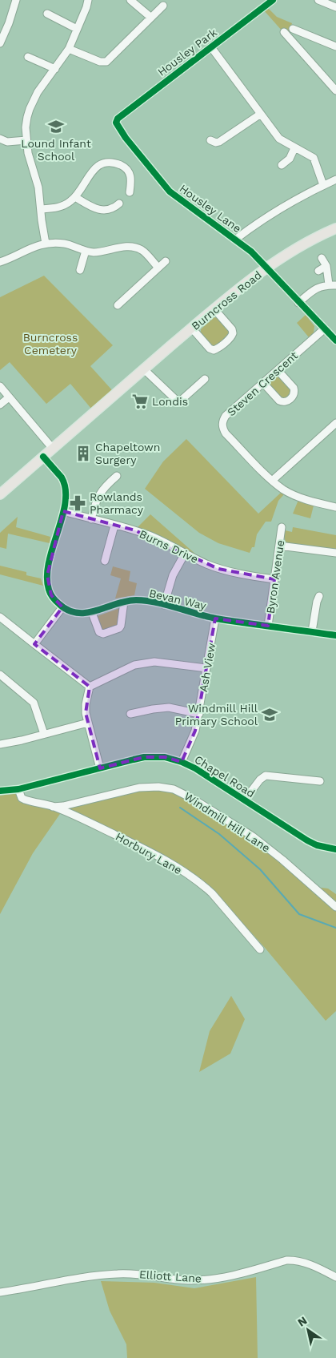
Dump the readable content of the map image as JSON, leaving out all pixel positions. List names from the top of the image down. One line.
{"streets":{"main road":["Burncross Road"],"street":["Housley Park","Housley Lane","Steven Crescent","Burns Drive","Byron Avenue","Bevan Way","Ash View","Chapel Road","Windmill Hill Lane","Horbury Lane","Elliott Lane"]},"crossings":[["Housley Park","Housley Lane"],["Housley Lane","Burncross Road"],["Housley Lane","Steven Crescent"],["Burns Drive","Byron Avenue"],["Byron Avenue","Bevan Way"],["Bevan Way","Ash View"],["Ash View","Chapel Road"],["Chapel Road","Horbury Lane"],["Windmill Hill Lane","Horbury Lane"]],"parks":["Burncross Cemetery"],"places":{"school or university":["Lound Infant School","Windmill Hill Primary School"],"supermarket":["Londis"],"building":["Chapeltown Surgery"],"pharmacy":["Rowlands Pharmacy"]},"north":"top left"}
